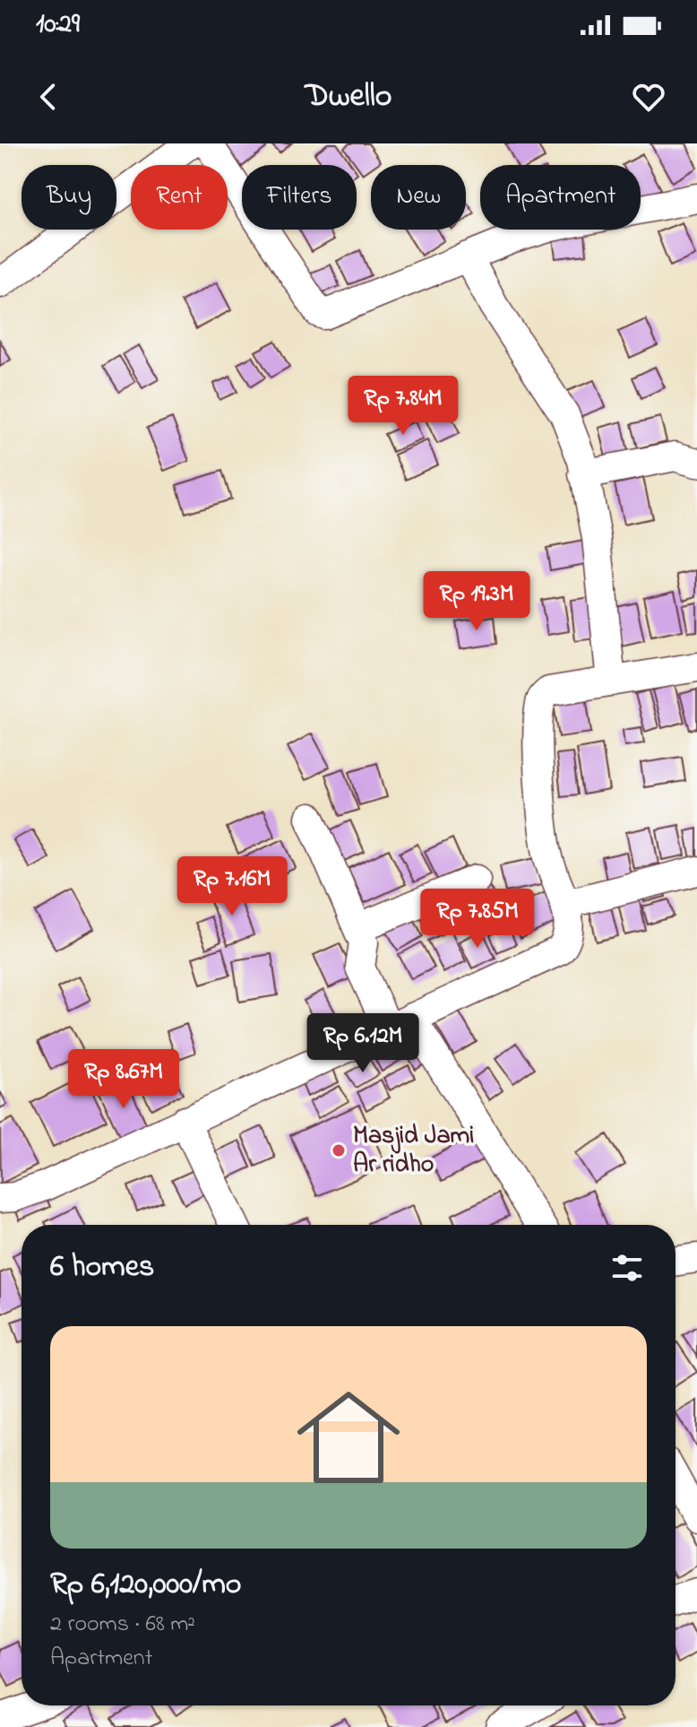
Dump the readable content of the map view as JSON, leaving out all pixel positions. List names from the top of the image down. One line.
{"places":["Masjid Jami Ar ridho"],"page":{"status":"10:29","header":"Dwello","chip":["Buy","Rent","Filters","New","Apartment"],"price":["Rp 7.84M","Rp 19.3M","Rp 7.16M","Rp 7.85M","Rp 6.12M","Rp 8.67M"],"heading":"6 homes","list":[{"name":"Rp 6,120,000/mo","note":"2 rooms · 68 m² · Apartment"}]}}
